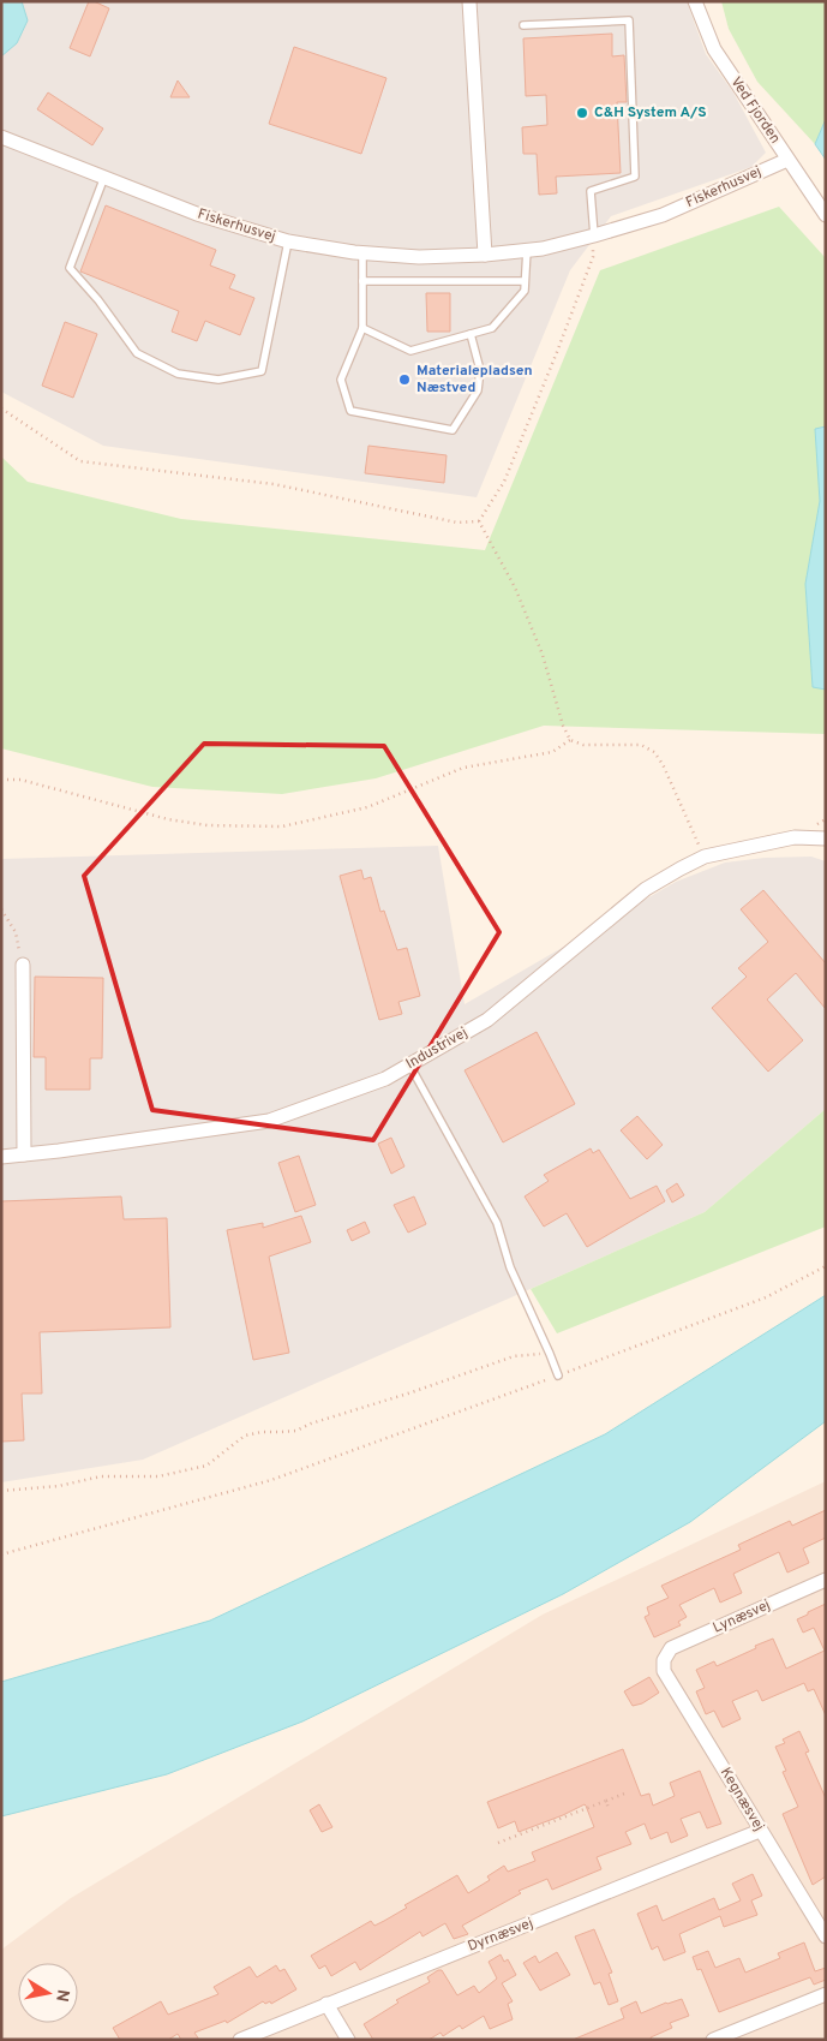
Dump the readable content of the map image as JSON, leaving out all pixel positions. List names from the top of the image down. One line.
{"streets":{"street":["Ved Fjorden","Fiskerhusvej","Industrivej","Lynæsvej","Kegnæsvej","Dyrnæsvej"]},"crossings":[["Ved Fjorden","Fiskerhusvej"],["Lynæsvej","Kegnæsvej"],["Kegnæsvej","Dyrnæsvej"]],"places":["C&H System A/S","Materialepladsen Næstved"],"north":"right"}
